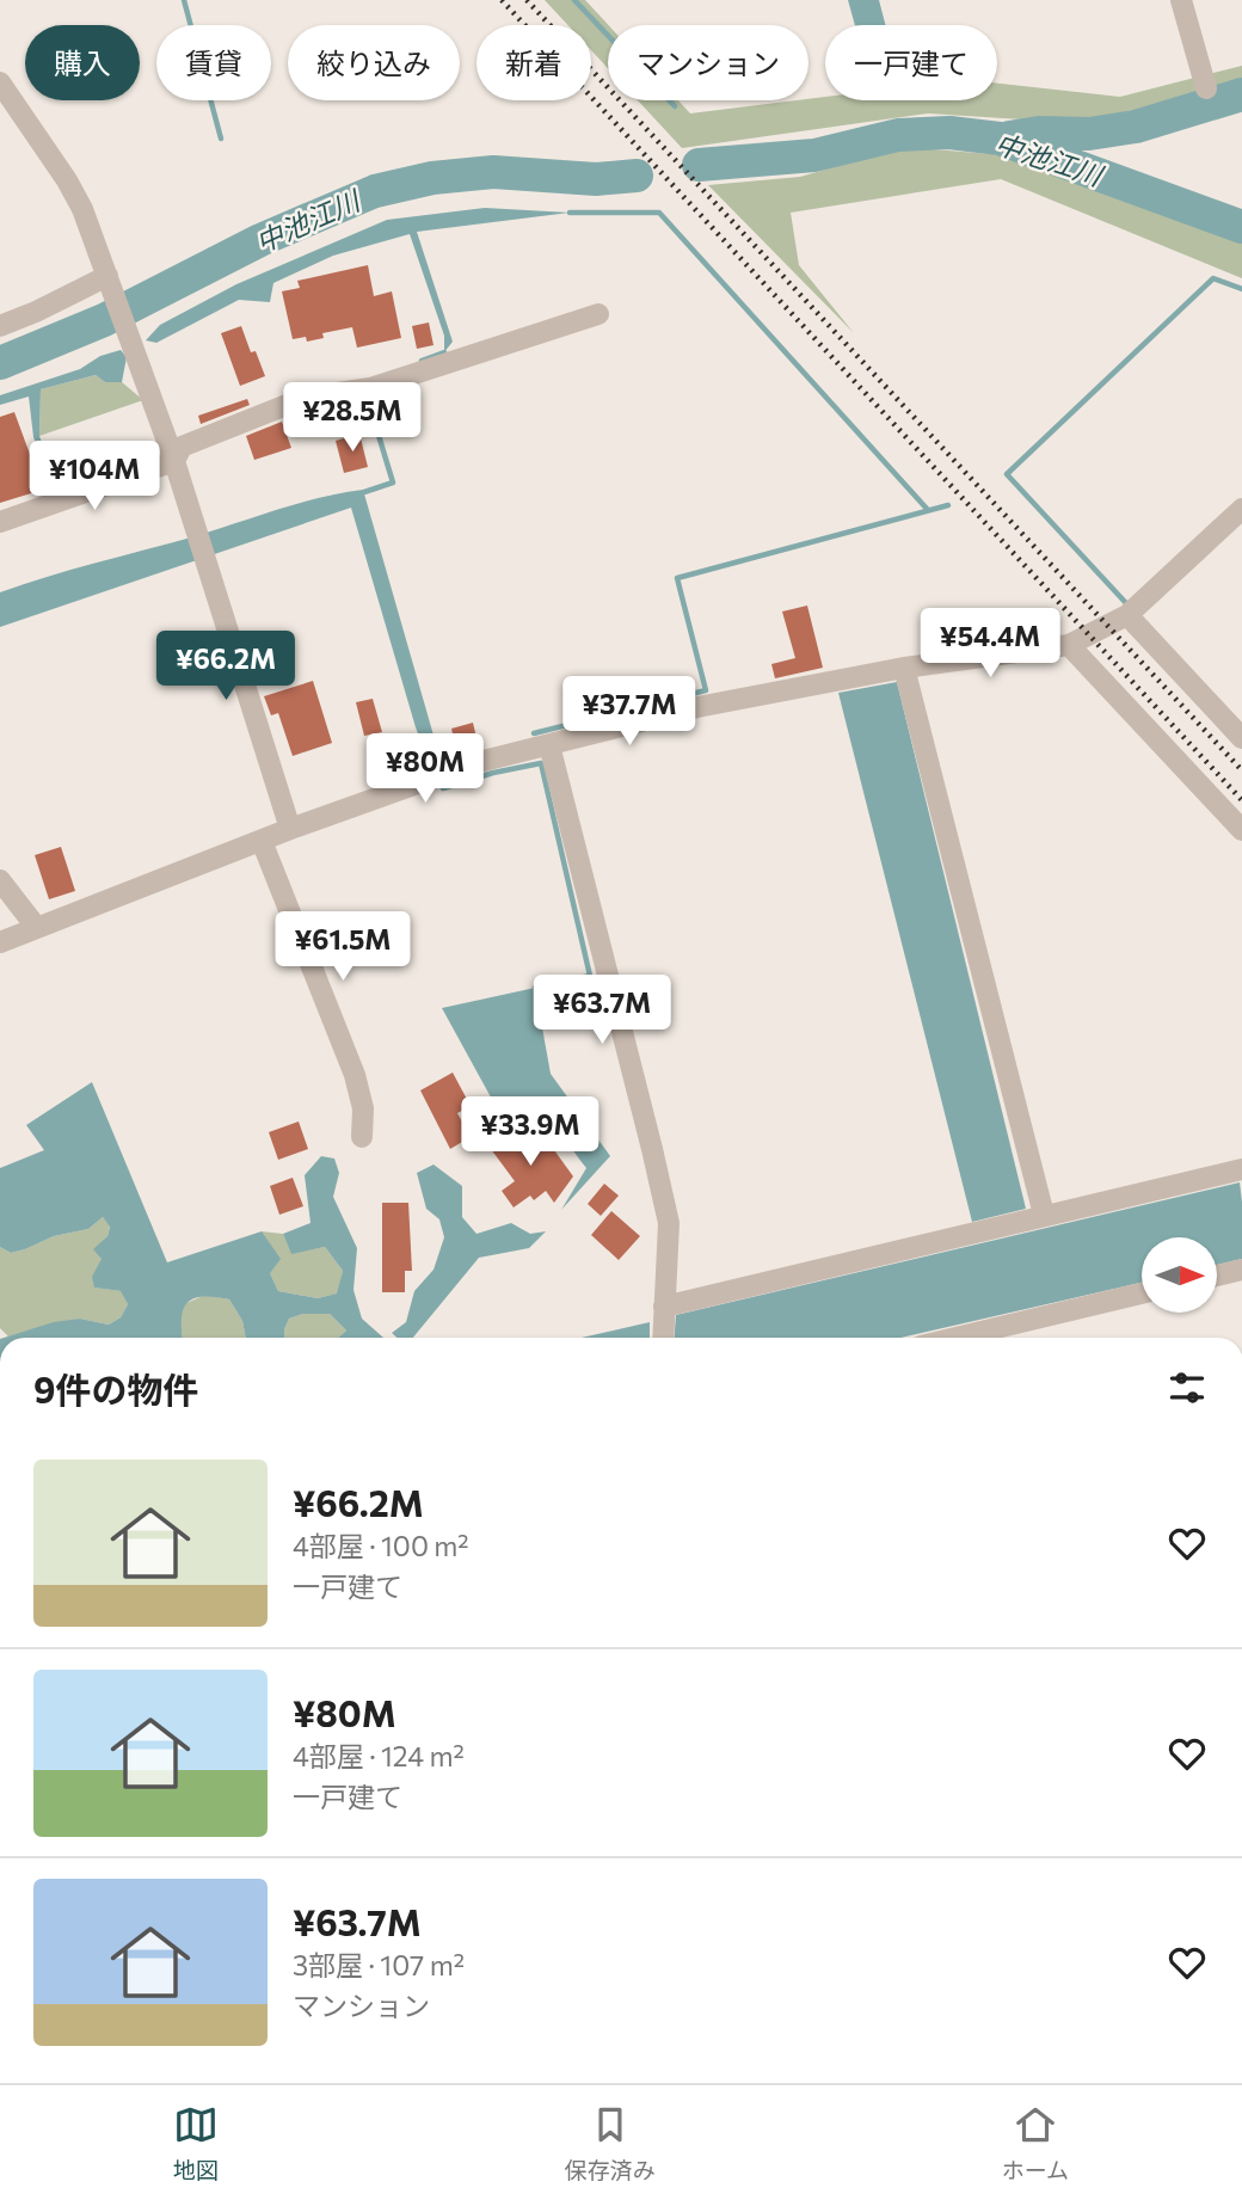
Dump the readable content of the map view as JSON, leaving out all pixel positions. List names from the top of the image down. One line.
{"water":["中池江川"],"north":"right","page":{"chip":["購入","賃貸","絞り込み","新着","マンション","一戸建て"],"price":["¥28.5M","¥104M","¥54.4M","¥66.2M","¥37.7M","¥80M","¥61.5M","¥63.7M","¥33.9M"],"heading":"9件の物件","list":[{"name":"¥66.2M","note":"4部屋 · 100 m² · 一戸建て"},{"name":"¥80M","note":"4部屋 · 124 m² · 一戸建て"},{"name":"¥63.7M","note":"3部屋 · 107 m² · マンション"}],"tabs":["地図","保存済み","ホーム"]}}
